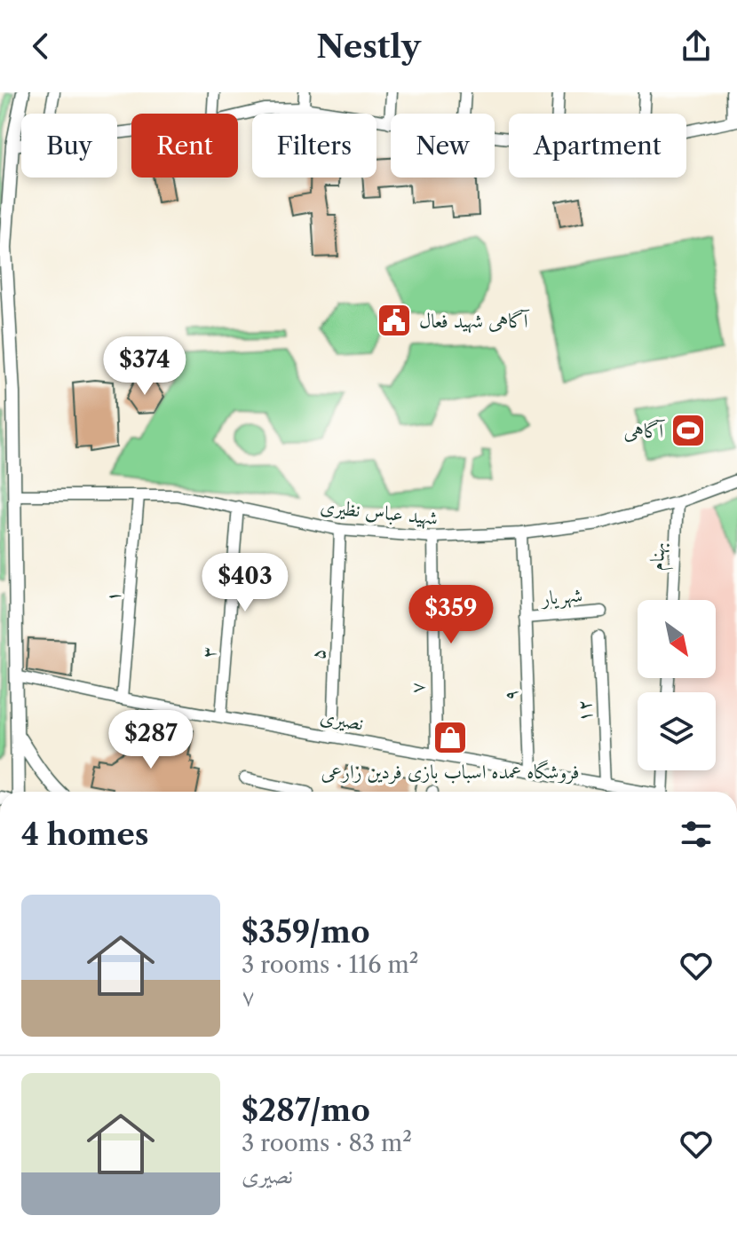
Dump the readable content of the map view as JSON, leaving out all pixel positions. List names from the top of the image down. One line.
{"streets":{"street":["شهید عباس نظیری","بهنام","۱","شهریار","۳","۵","۷","۹","۱۲","نصیری"]},"crossings":[["شهید عباس نظیری","بهنام"],["شهید عباس نظیری","۱"],["شهید عباس نظیری","۳"],["شهید عباس نظیری","۵"],["شهید عباس نظیری","۷"],["شهید عباس نظیری","۹"],["۱","نصیری"],["شهریار","۹"],["۳","نصیری"],["۵","نصیری"],["۷","نصیری"],["۹","نصیری"],["۱۲","نصیری"]],"places":{"public building":["آگاهی شهید فعال"],"sports":["آگاهی"],"shop":["فروشگاه عمده اسباب بازی فردین زارعی"]},"north":"bottom right","page":{"header":"Nestly","chip":["Buy","Rent","Filters","New","Apartment"],"price":["$374","$403","$359","$287"],"heading":"4 homes","list":[{"name":"$359/mo","note":"3 rooms · 116 m² · ۷"},{"name":"$287/mo","note":"3 rooms · 83 m² · نصیری"}]}}
